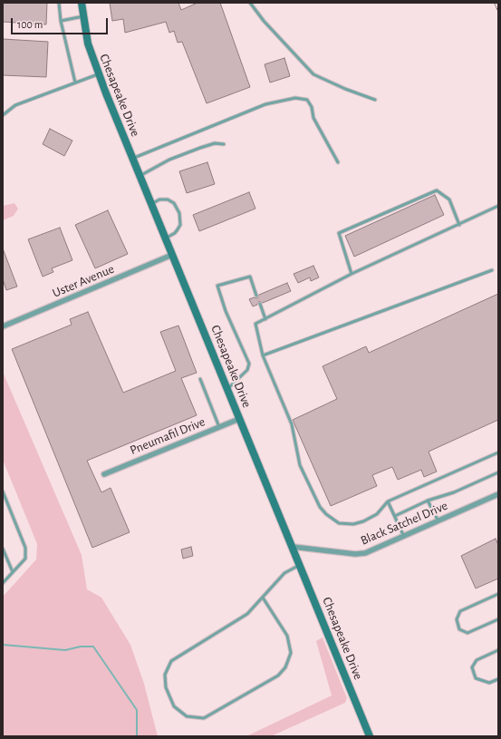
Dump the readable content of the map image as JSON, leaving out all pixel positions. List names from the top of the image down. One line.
{"streets":{"street":["Chesapeake Drive","Uster Avenue","Pneumafil Drive","Black Satchel Drive"]},"crossings":[["Chesapeake Drive","Uster Avenue"],["Chesapeake Drive","Pneumafil Drive"],["Chesapeake Drive","Black Satchel Drive"]],"scale_bar":"100 m"}
